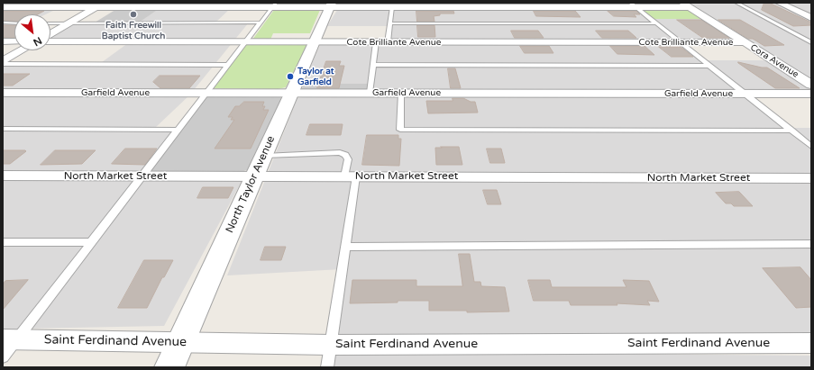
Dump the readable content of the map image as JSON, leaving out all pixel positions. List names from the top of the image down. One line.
{"streets":{"street":["Cote Brilliante Avenue","Cora Avenue","Garfield Avenue","North Market Street","North Taylor Avenue","Saint Ferdinand Avenue"]},"crossings":[["Cote Brilliante Avenue","Cora Avenue"],["Cote Brilliante Avenue","North Taylor Avenue"],["Garfield Avenue","North Taylor Avenue"],["North Market Street","North Taylor Avenue"],["North Taylor Avenue","Saint Ferdinand Avenue"]],"places":["Faith Freewill Baptist Church","Taylor at Garfield"],"north":"bottom right"}
